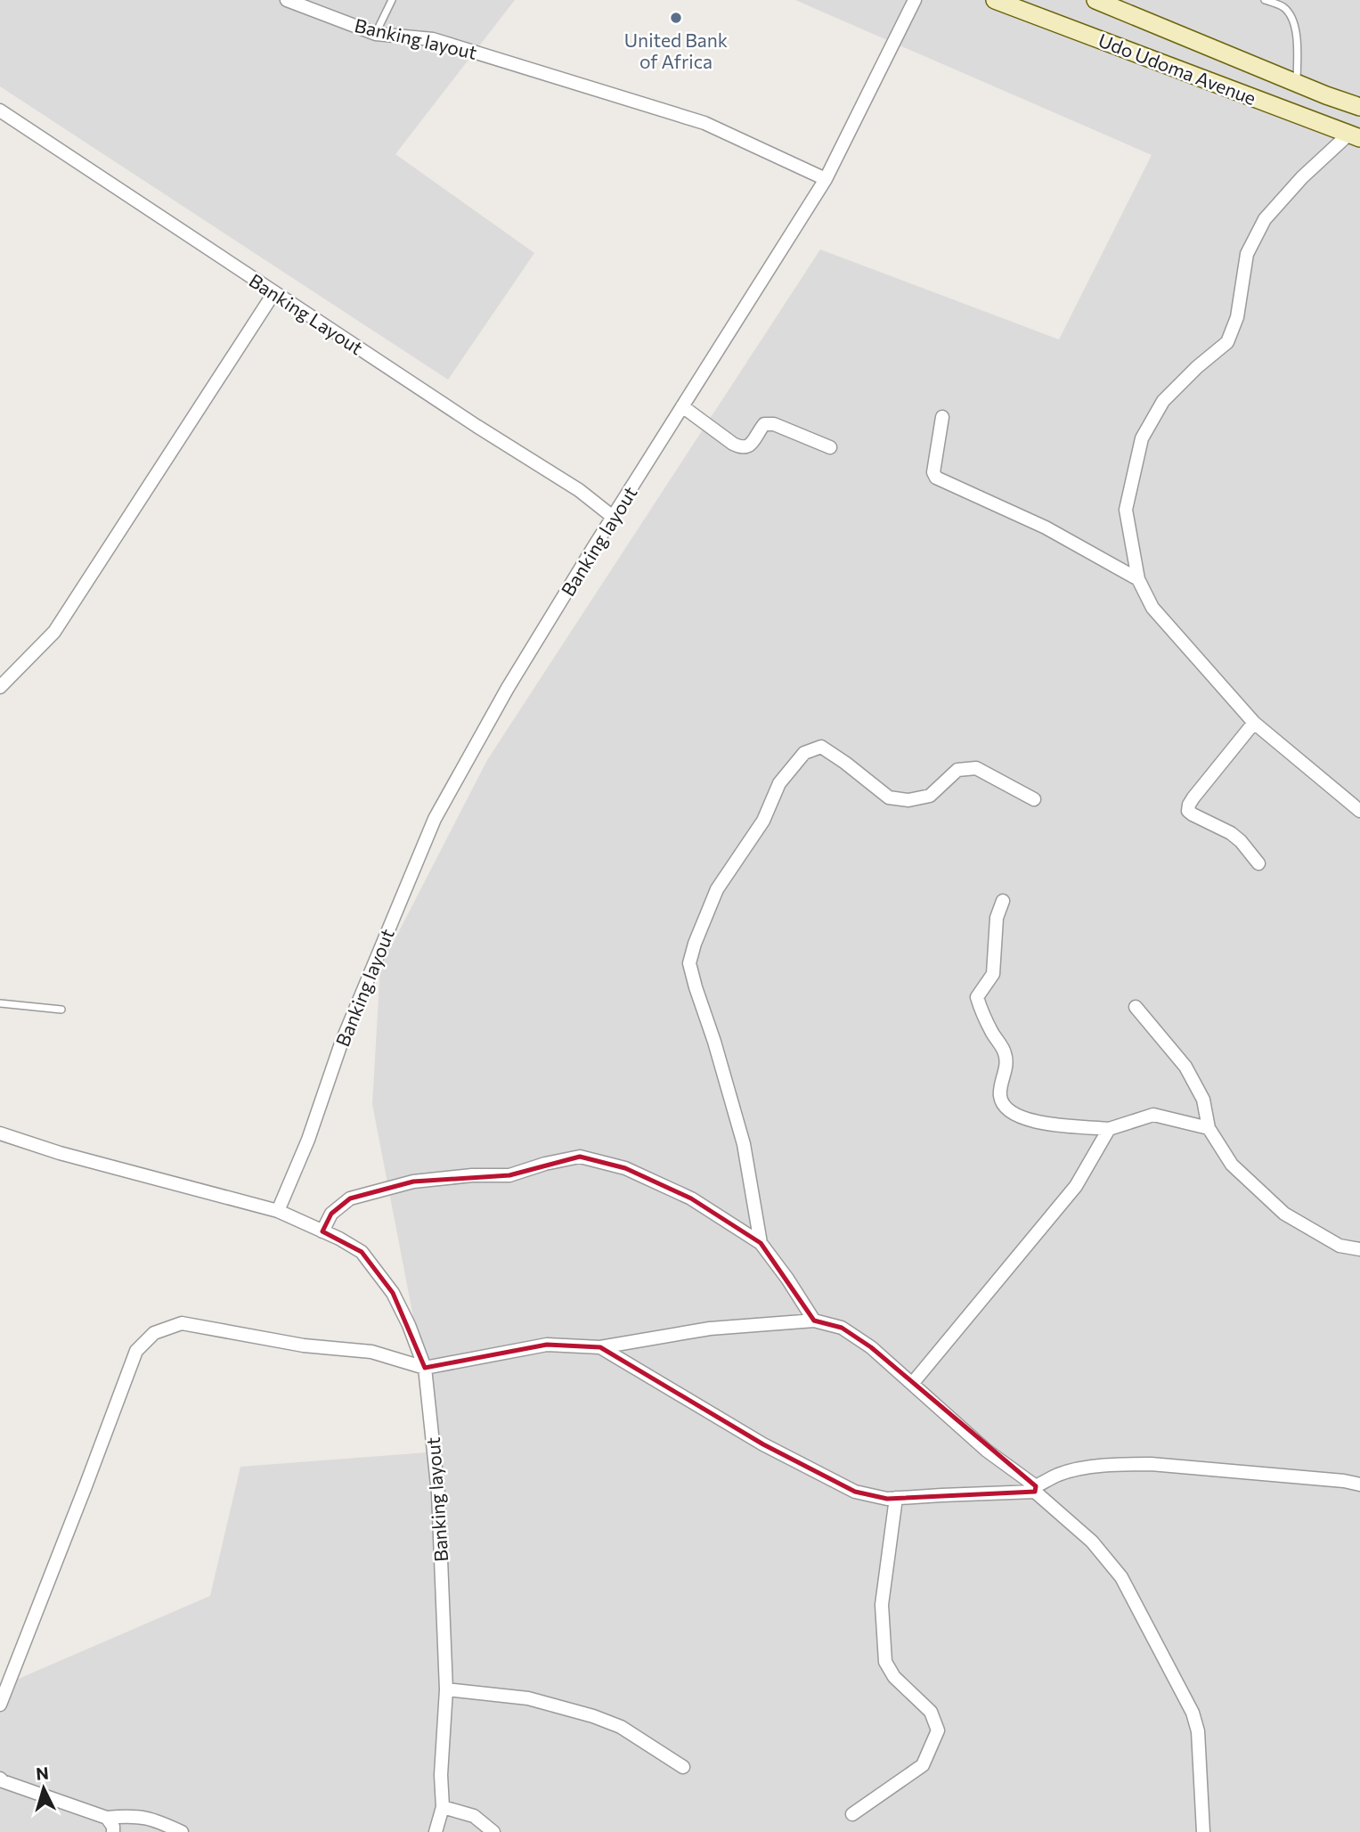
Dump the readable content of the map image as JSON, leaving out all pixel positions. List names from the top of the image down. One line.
{"streets":{"main road":["Udo Udoma Avenue"],"street":["Banking layout","Banking Layout"]},"crossings":[["Banking layout","Banking Layout"]],"places":["United Bank of Africa"],"north":"top"}
